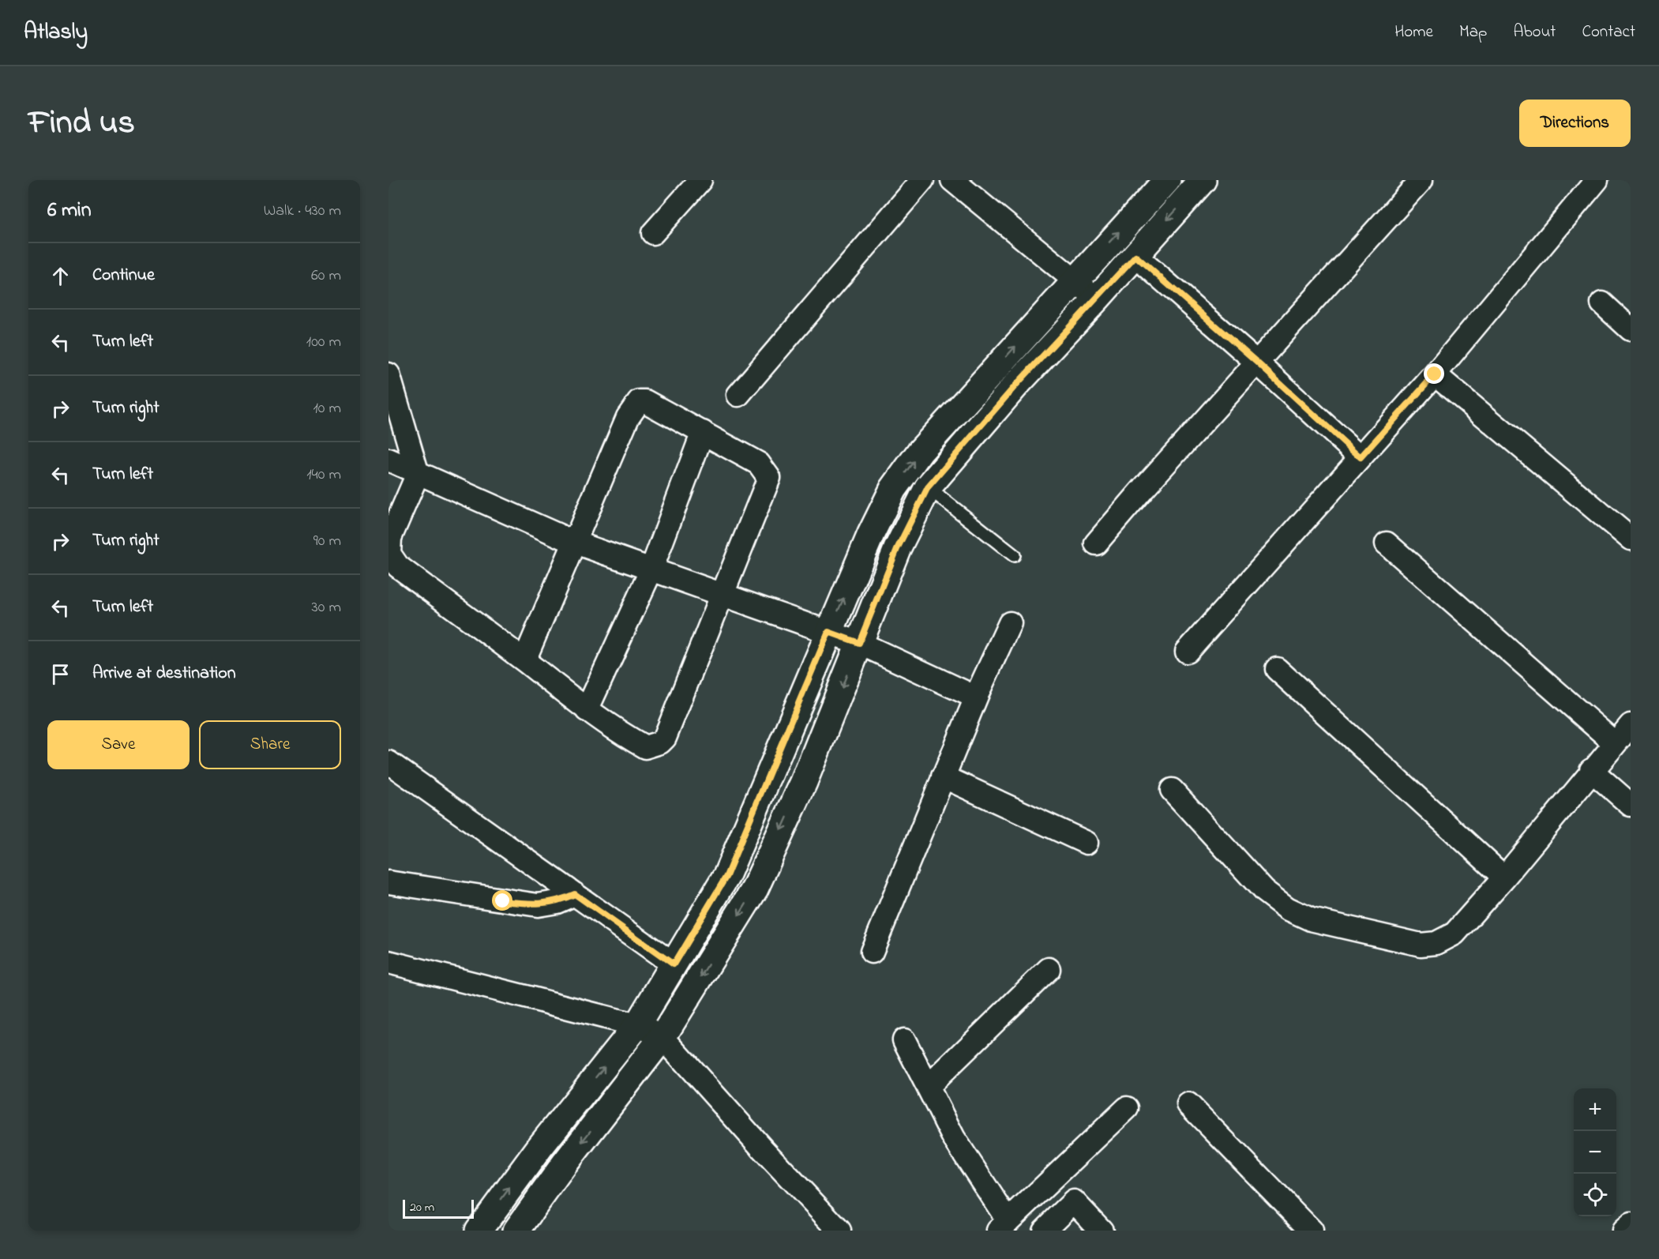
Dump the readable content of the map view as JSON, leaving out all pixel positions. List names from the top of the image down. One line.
{"scale_bar":"20 m","page":{"header":"Atlasly","nav":["Home","Map","About","Contact"],"title":"Find us","buttons":["Directions",["Save","Share"]],"heading":["6 min","Walk · 430 m"],"list":[["Continue","60 m"],["Turn left","100 m"],["Turn right","10 m"],["Turn left","140 m"],["Turn right","90 m"],["Turn left","30 m"],"Arrive at destination"],"map_buttons":["+","−"],"scale":"20 m"}}
